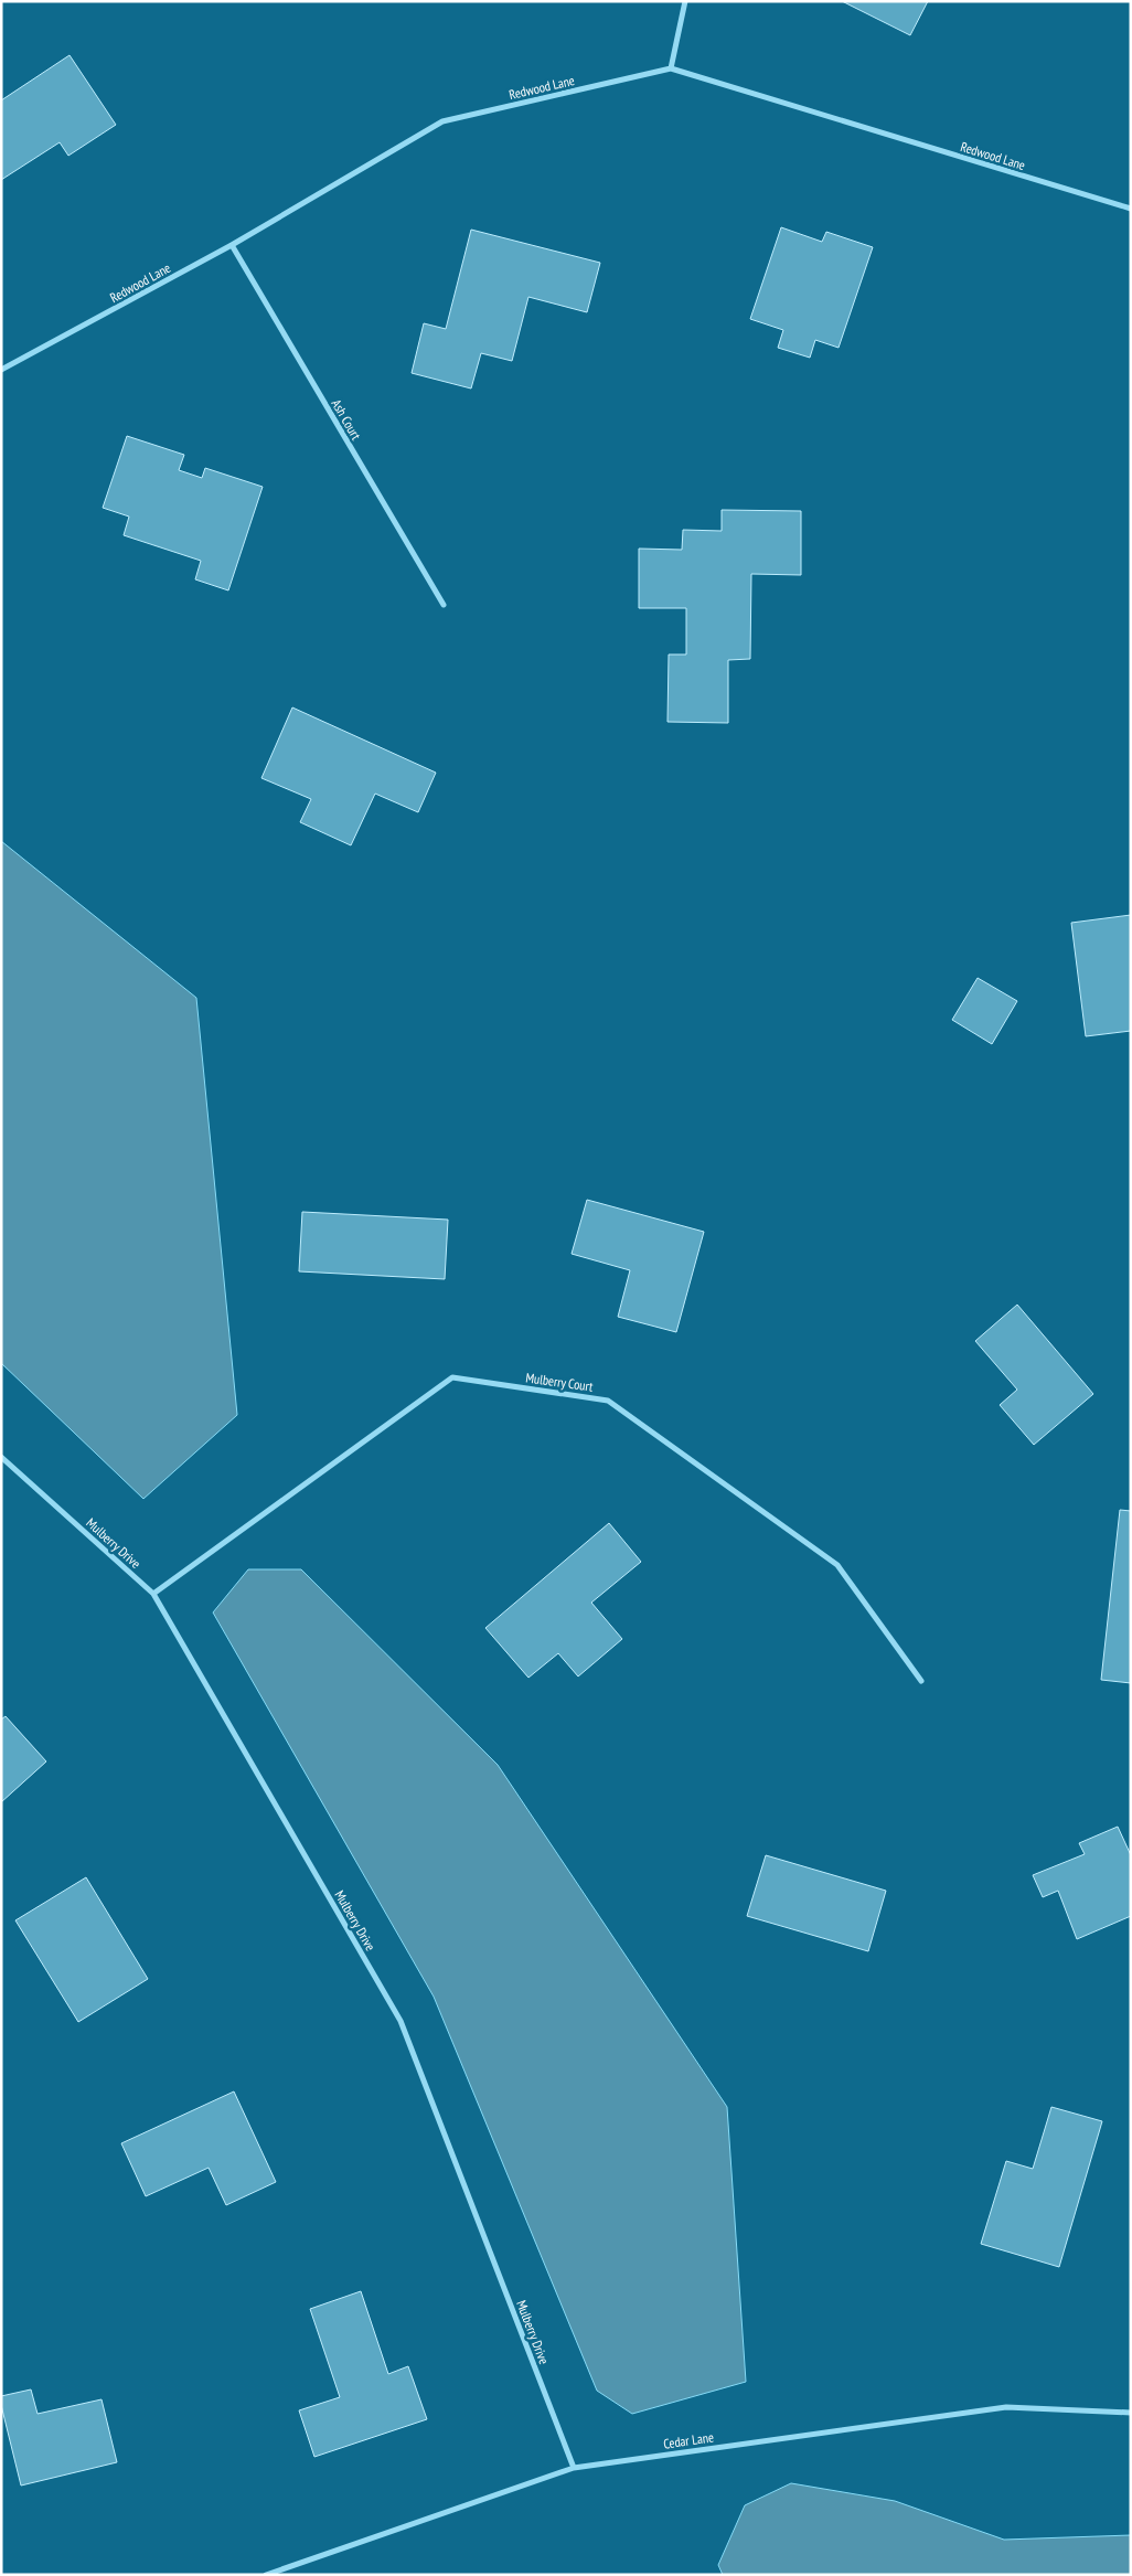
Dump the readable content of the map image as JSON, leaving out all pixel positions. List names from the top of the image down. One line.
{"streets":{"street":["Redwood Lane","Ash Court","Mulberry Court","Mulberry Drive","Cedar Lane"]},"crossings":[["Redwood Lane","Ash Court"],["Mulberry Court","Mulberry Drive"],["Mulberry Drive","Cedar Lane"]]}
